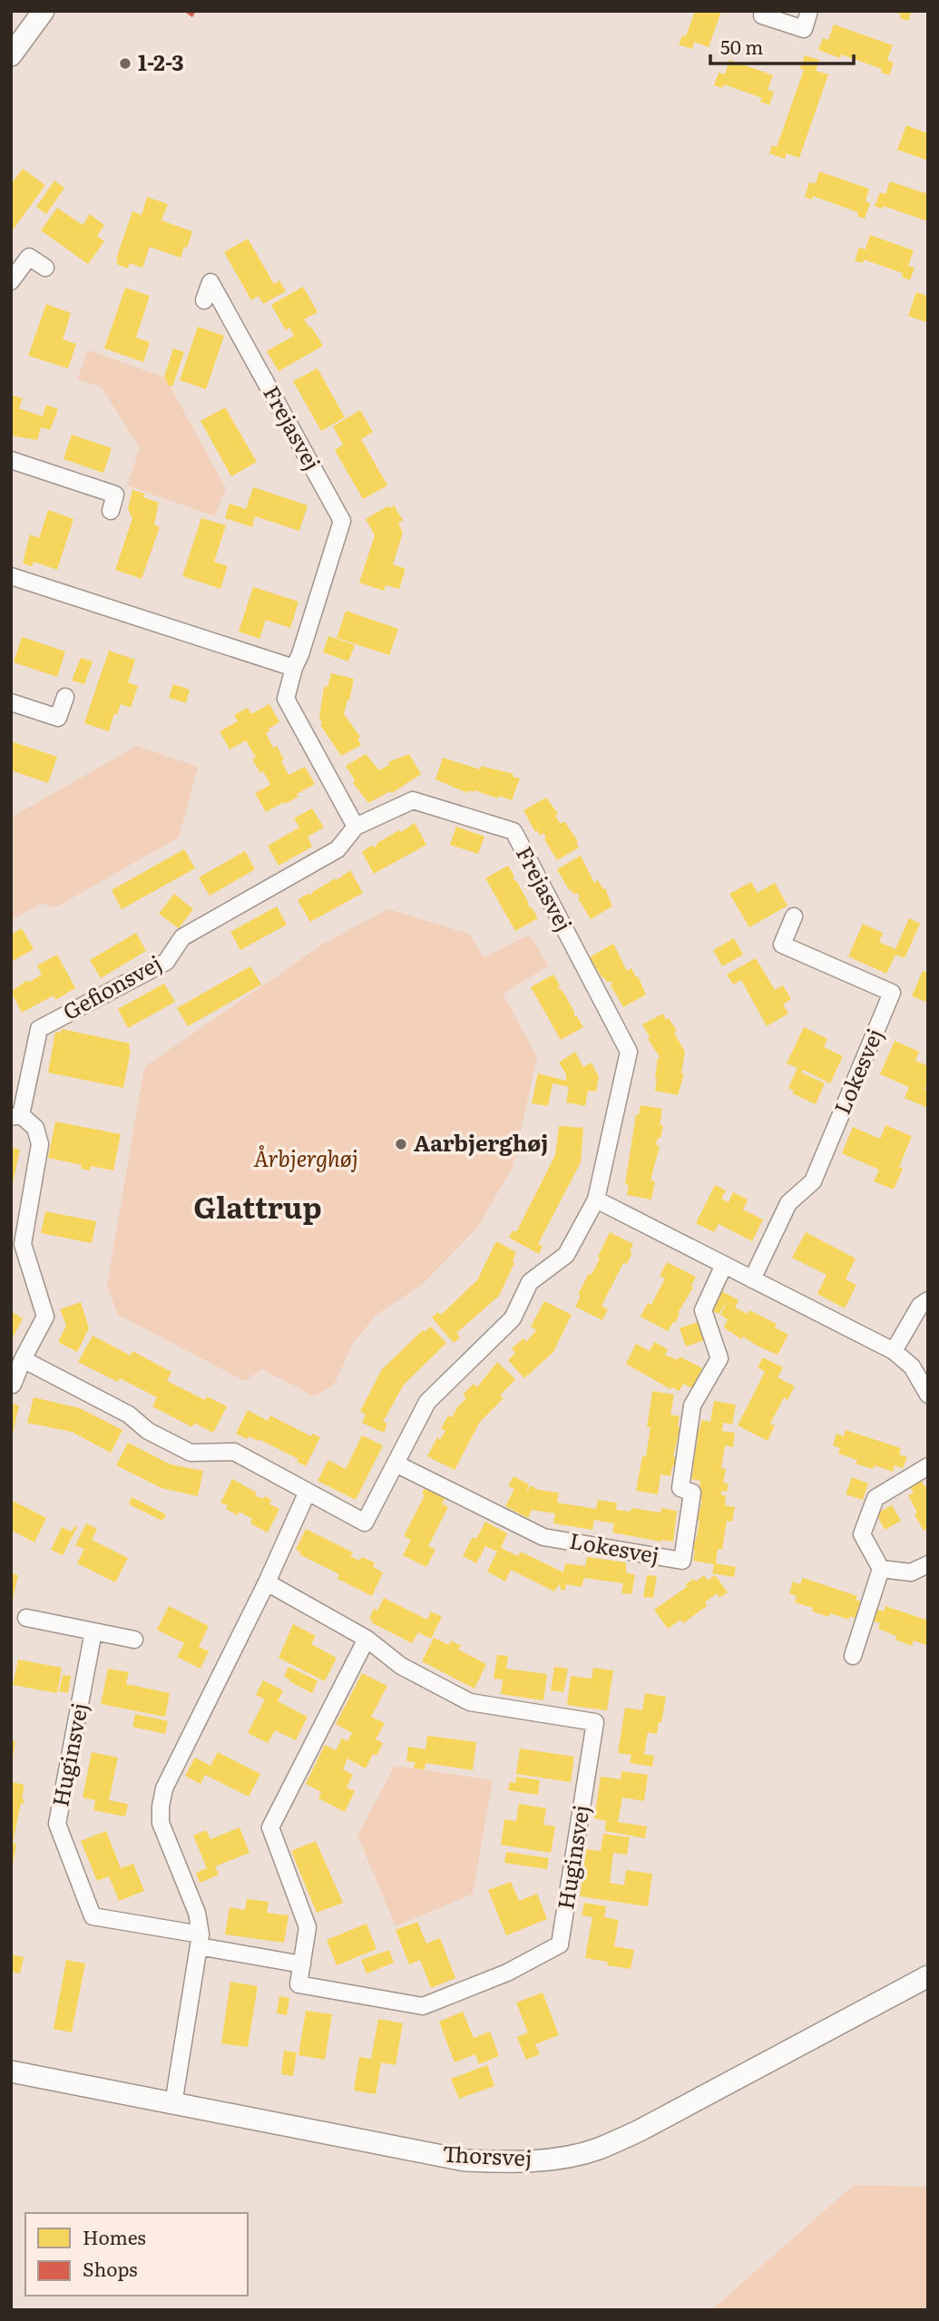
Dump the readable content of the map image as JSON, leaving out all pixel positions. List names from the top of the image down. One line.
{"streets":{"street":["Frejasvej","Gefionsvej","Lokesvej","Huginsvej","Thorsvej"]},"crossings":[["Frejasvej","Gefionsvej"]],"districts":["Glattrup"],"parks":["Årbjerghøj"],"places":["1-2-3","Aarbjerghøj"],"legend":["Homes","Shops"],"scale_bar":"50 m"}
